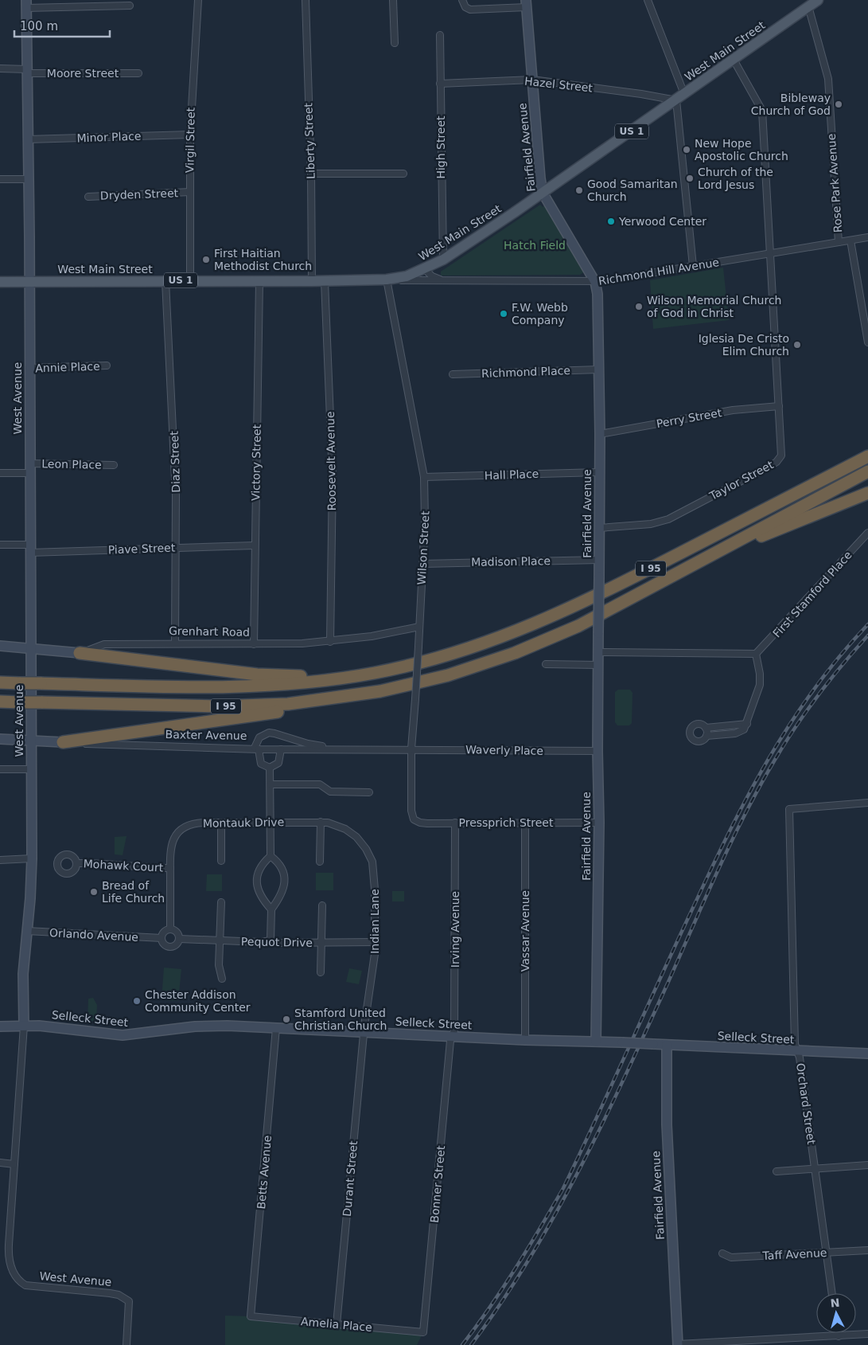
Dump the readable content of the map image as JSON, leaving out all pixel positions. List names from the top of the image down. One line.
{"streets":{"highway":["I 95"],"main road":["West Main Street","US 1","Fairfield Avenue","West Avenue","Grenhart Road","Baxter Avenue","Selleck Street"],"street":["Moore Street","Hazel Street","Minor Place","Virgil Street","Liberty Street","High Street","Rose Park Avenue","Dryden Street","Richmond Hill Avenue","Annie Place","Richmond Place","Perry Street","Roosevelt Avenue","Diaz Street","Victory Street","Leon Place","Hall Place","Taylor Street","Wilson Street","Piave Street","Madison Place","First Stamford Place","Waverly Place","Montauk Drive","Pressprich Street","Mohawk Court","Indian Lane","Irving Avenue","Vassar Avenue","Orlando Avenue","Pequot Drive","Orchard Street","Betts Avenue","Durant Street","Bonner Street","Taff Avenue","Amelia Place"]},"crossings":[["West Main Street","Hazel Street"],["West Main Street","Virgil Street"],["West Main Street","Liberty Street"],["West Main Street","High Street"],["West Main Street","Fairfield Avenue"],["West Main Street","Rose Park Avenue"],["West Main Street","Richmond Hill Avenue"],["West Main Street","West Avenue"],["West Main Street","Roosevelt Avenue"],["West Main Street","Diaz Street"],["West Main Street","Victory Street"],["West Main Street","Taylor Street"],["West Main Street","Wilson Street"],["Moore Street","West Avenue"],["Hazel Street","High Street"],["Hazel Street","Fairfield Avenue"],["Minor Place","Virgil Street"],["Minor Place","West Avenue"],["Virgil Street","Dryden Street"],["Fairfield Avenue","Richmond Hill Avenue"],["Fairfield Avenue","Richmond Place"],["Fairfield Avenue","Perry Street"],["Fairfield Avenue","Hall Place"],["Fairfield Avenue","Taylor Street"],["Fairfield Avenue","Madison Place"],["Fairfield Avenue","Waverly Place"],["Fairfield Avenue","Pressprich Street"],["Fairfield Avenue","Selleck Street"],["Rose Park Avenue","Richmond Hill Avenue"],["Richmond Hill Avenue","Taylor Street"],["Richmond Hill Avenue","Wilson Street"],["Annie Place","West Avenue"],["West Avenue","Leon Place"],["West Avenue","Piave Street"],["West Avenue","Grenhart Road"],["West Avenue","Baxter Avenue"],["West Avenue","Orlando Avenue"],["West Avenue","Selleck Street"],["Perry Street","Taylor Street"],["Roosevelt Avenue","Grenhart Road"],["Diaz Street","Piave Street"],["Diaz Street","Grenhart Road"],["Victory Street","Piave Street"],["Victory Street","Grenhart Road"],["Hall Place","Wilson Street"],["Wilson Street","Madison Place"],["Wilson Street","Grenhart Road"],["Wilson Street","Baxter Avenue"],["Wilson Street","Waverly Place"],["Wilson Street","Pressprich Street"],["Baxter Avenue","Waverly Place"],["Montauk Drive","Mohawk Court"],["Montauk Drive","Indian Lane"],["Montauk Drive","Orlando Avenue"],["Montauk Drive","Pequot Drive"],["Pressprich Street","Irving Avenue"],["Pressprich Street","Vassar Avenue"],["Indian Lane","Pequot Drive"],["Indian Lane","Selleck Street"],["Indian Lane","Durant Street"],["Irving Avenue","Selleck Street"],["Irving Avenue","Bonner Street"],["Vassar Avenue","Selleck Street"],["Orlando Avenue","Pequot Drive"],["Selleck Street","Orchard Street"],["Selleck Street","Betts Avenue"],["Selleck Street","Durant Street"],["Selleck Street","Bonner Street"],["Orchard Street","Taff Avenue"],["Betts Avenue","Amelia Place"],["Durant Street","Amelia Place"],["Bonner Street","Amelia Place"]],"parks":["Hatch Field"],"places":["Bibleway Church of God","New Hope Apostolic Church","Church of the Lord Jesus","Good Samaritan Church","Yerwood Center","First Haitian Methodist Church","Wilson Memorial Church of God in Christ","F.W. Webb Company","Iglesia De Cristo Elim Church","Bread of Life Church","Chester Addison Community Center","Stamford United Christian Church"],"scale_bar":"100 m","north":"top"}
